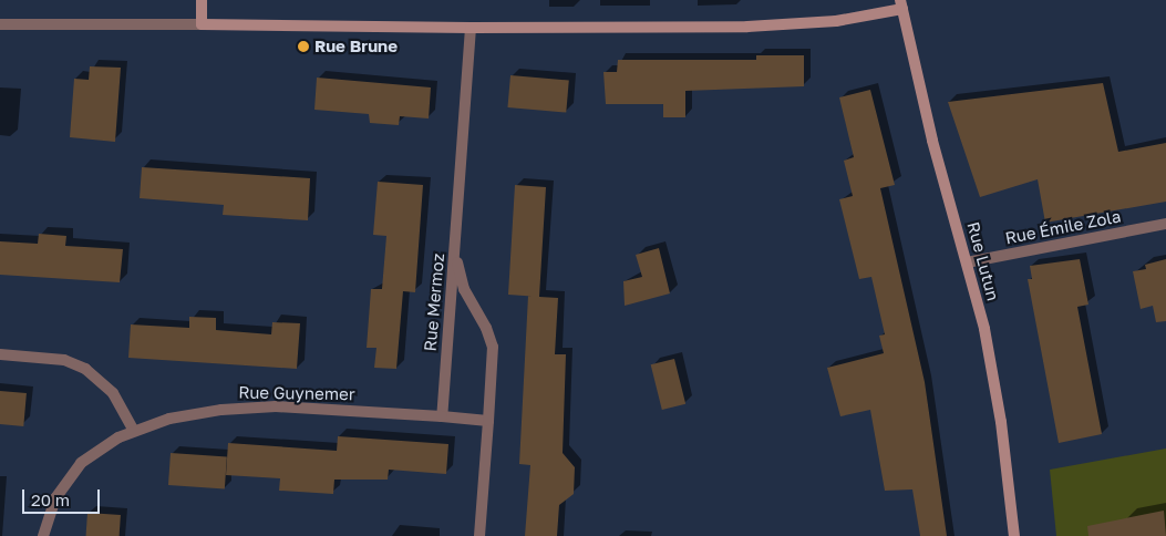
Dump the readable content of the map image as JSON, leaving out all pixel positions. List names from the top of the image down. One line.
{"streets":{"main road":["Rue Lutun"],"street":["Rue Émile Zola","Rue Mermoz","Rue Guynemer"]},"crossings":[["Rue Émile Zola","Rue Lutun"],["Rue Mermoz","Rue Guynemer"]],"places":["Rue Brune"],"scale_bar":"20 m"}
